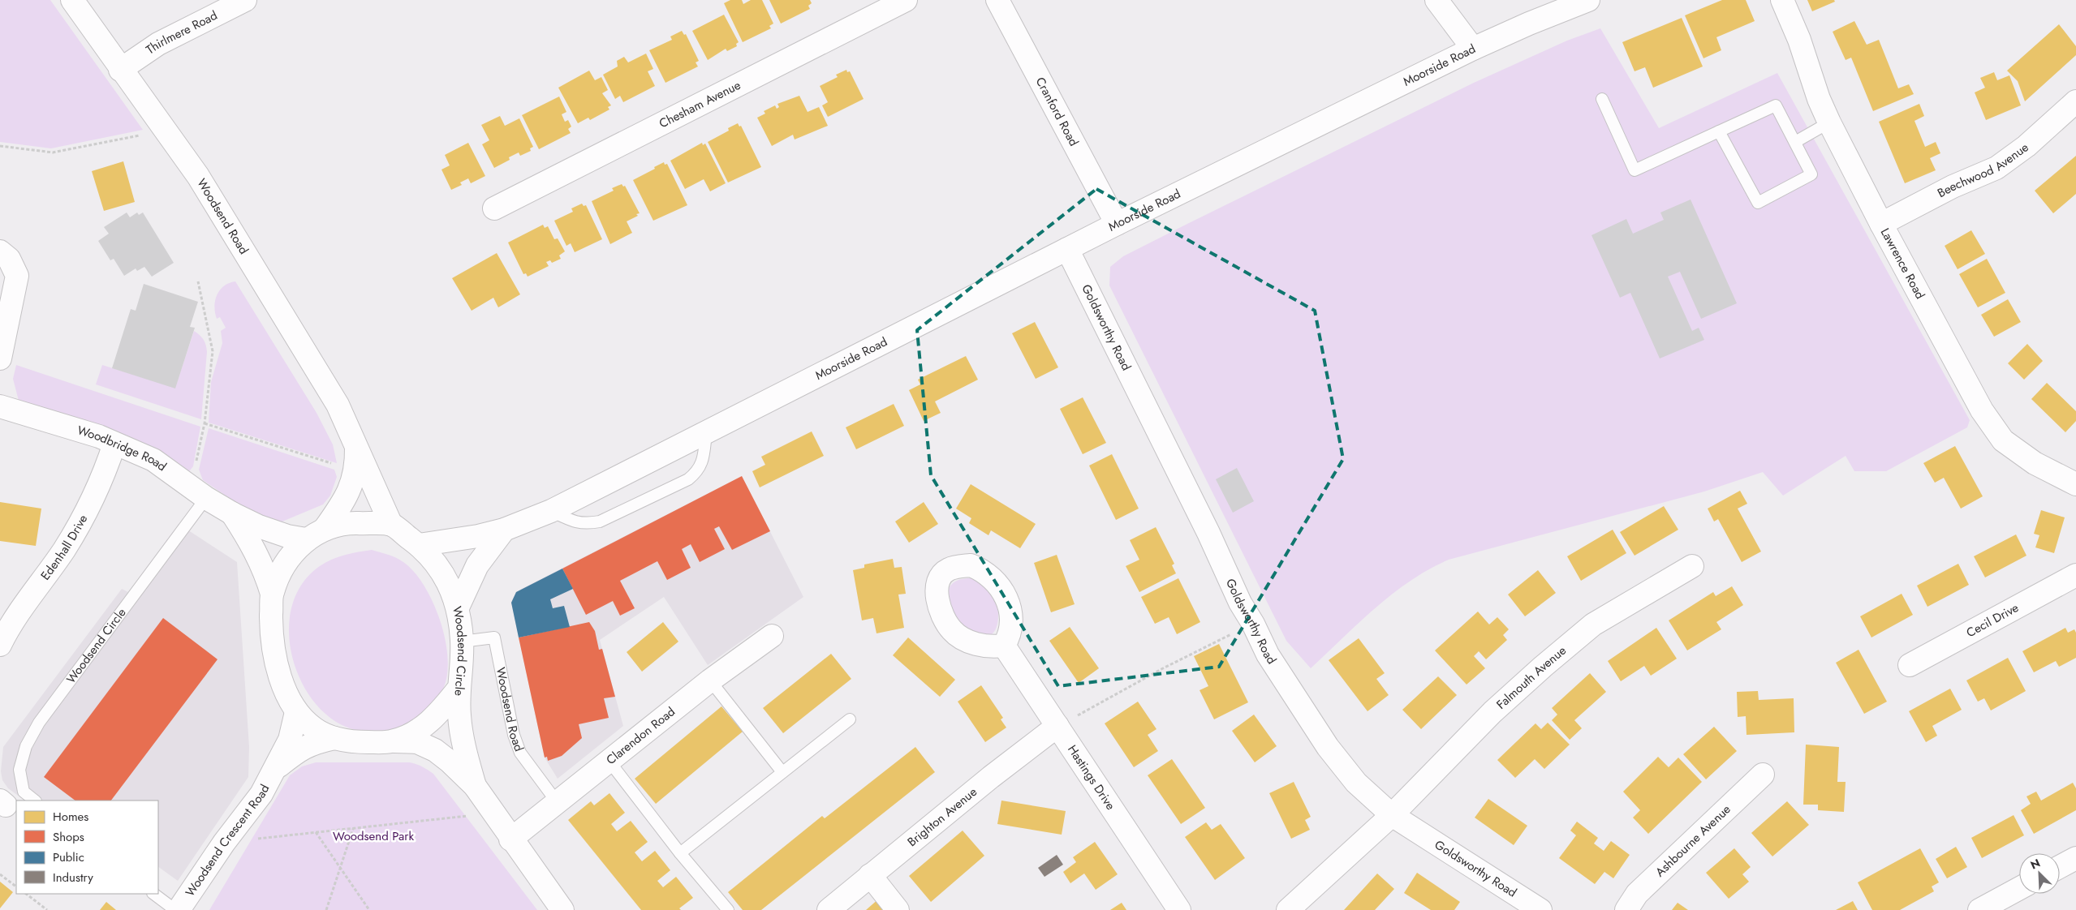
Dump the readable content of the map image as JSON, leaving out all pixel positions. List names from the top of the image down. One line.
{"streets":{"street":["Thirlmere Road","Moorside Road","Chesham Avenue","Cranford Road","Beechwood Avenue","Woodsend Road","Lawrence Road","Goldsworthy Road","Woodbridge Road","Edenhall Drive","Cecil Drive","Woodsend Circle","Falmouth Avenue","Clarendon Road","Hastings Drive","Brighton Avenue","Woodsend Crescent Road","Ashbourne Avenue"]},"crossings":[["Thirlmere Road","Woodsend Road"],["Moorside Road","Cranford Road"],["Moorside Road","Goldsworthy Road"],["Moorside Road","Woodsend Circle"],["Beechwood Avenue","Lawrence Road"],["Woodsend Road","Woodbridge Road"],["Woodsend Road","Woodsend Circle"],["Woodsend Road","Clarendon Road"],["Goldsworthy Road","Falmouth Avenue"],["Woodbridge Road","Edenhall Drive"],["Woodbridge Road","Woodsend Circle"],["Woodsend Circle","Woodsend Crescent Road"],["Hastings Drive","Brighton Avenue"]],"parks":["Woodsend Park"],"legend":["Homes","Shops","Public","Industry"],"north":"top left"}
